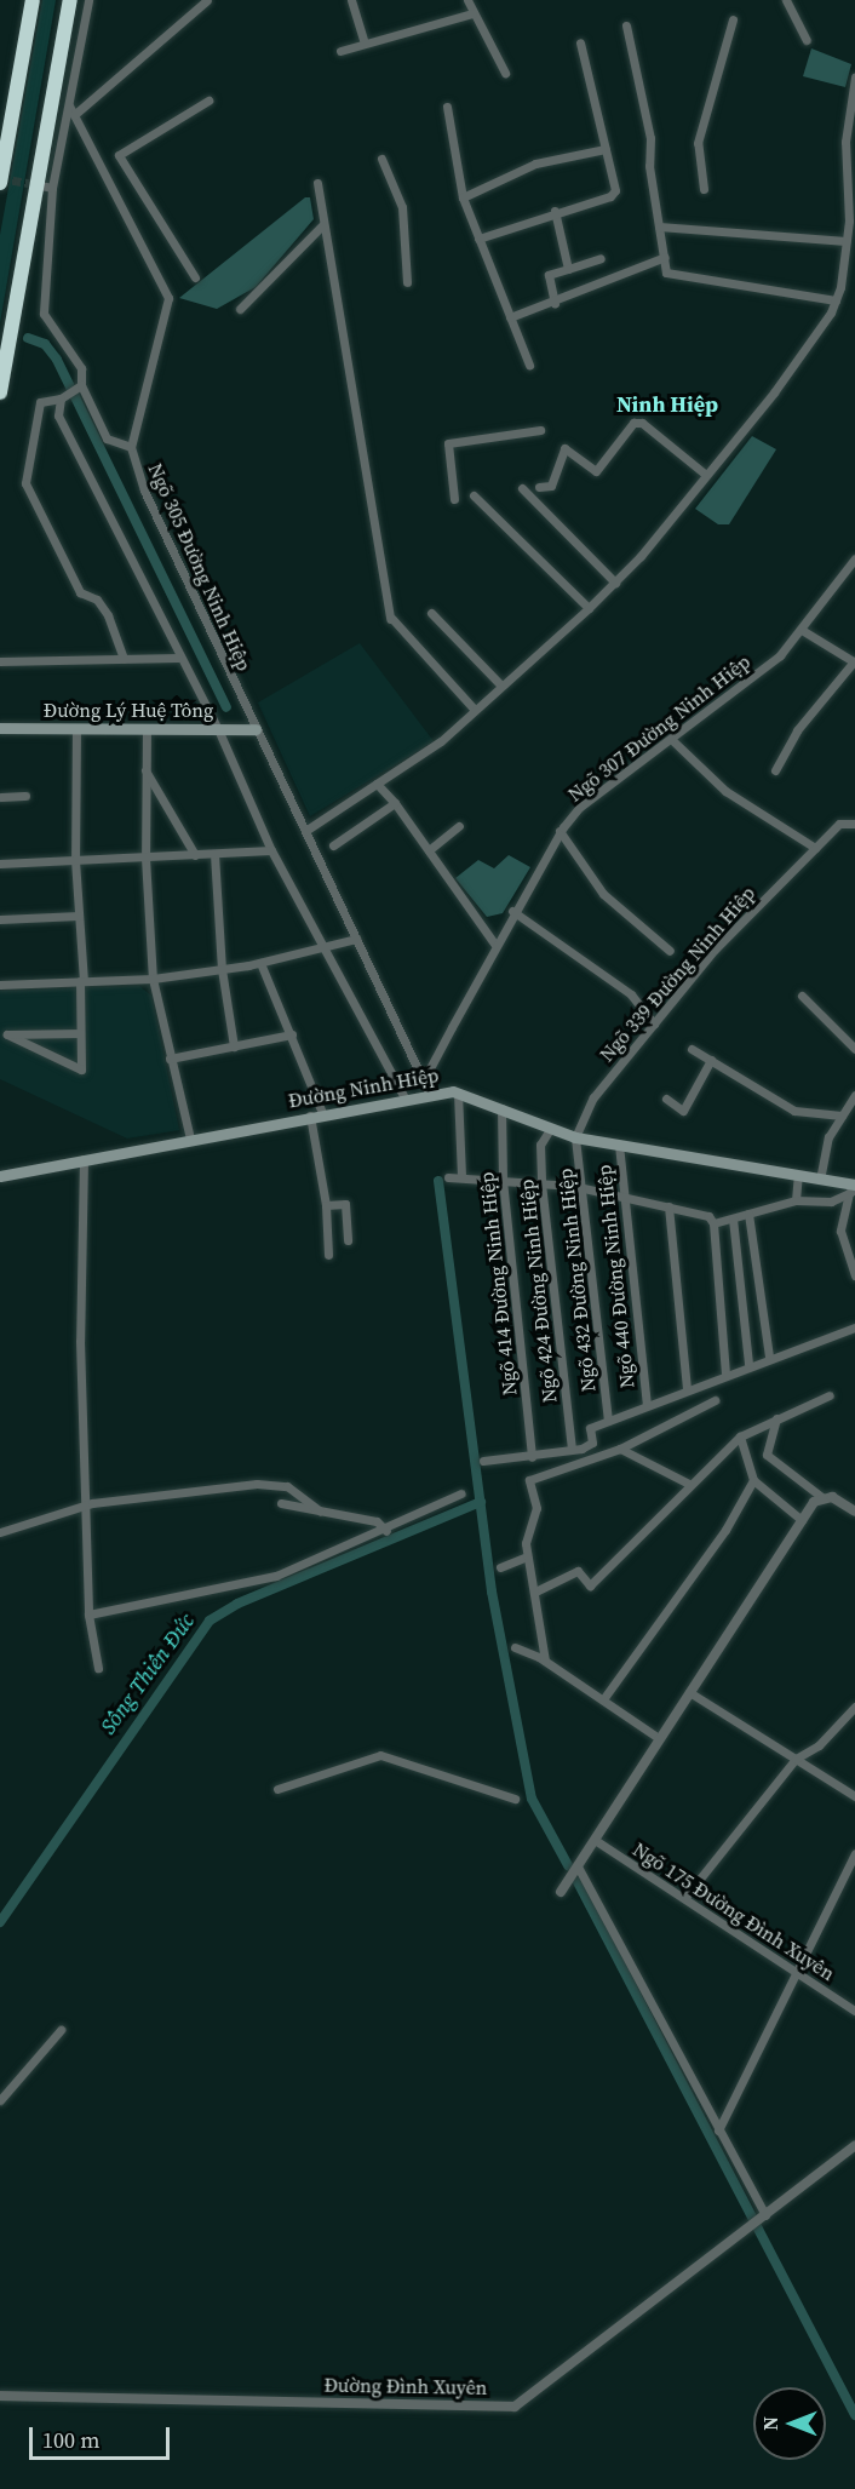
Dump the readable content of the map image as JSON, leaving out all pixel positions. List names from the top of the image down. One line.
{"streets":{"main road":["Đường Lý Huệ Tông","Đường Ninh Hiệp"],"street":["Ngõ 305 Đường Ninh Hiệp","Ngõ 307 Đường Ninh Hiệp","Ngõ 339 Đường Ninh Hiệp","Ngõ 440 Đường Ninh Hiệp","Ngõ 432 Đường Ninh Hiệp","Ngõ 414 Đường Ninh Hiệp","Ngõ 424 Đường Ninh Hiệp","Ngõ 175 Đường Đình Xuyên","Đường Đình Xuyên"]},"crossings":[["Ngõ 305 Đường Ninh Hiệp","Đường Lý Huệ Tông"],["Ngõ 305 Đường Ninh Hiệp","Ngõ 307 Đường Ninh Hiệp"],["Ngõ 305 Đường Ninh Hiệp","Đường Ninh Hiệp"],["Ngõ 307 Đường Ninh Hiệp","Đường Ninh Hiệp"],["Ngõ 339 Đường Ninh Hiệp","Đường Ninh Hiệp"],["Ngõ 339 Đường Ninh Hiệp","Ngõ 432 Đường Ninh Hiệp"],["Đường Ninh Hiệp","Ngõ 440 Đường Ninh Hiệp"],["Đường Ninh Hiệp","Ngõ 432 Đường Ninh Hiệp"],["Đường Ninh Hiệp","Ngõ 414 Đường Ninh Hiệp"],["Đường Ninh Hiệp","Ngõ 424 Đường Ninh Hiệp"]],"districts":["Ninh Hiệp"],"water":["Sông Thiên Đức"],"scale_bar":"100 m","north":"left"}
